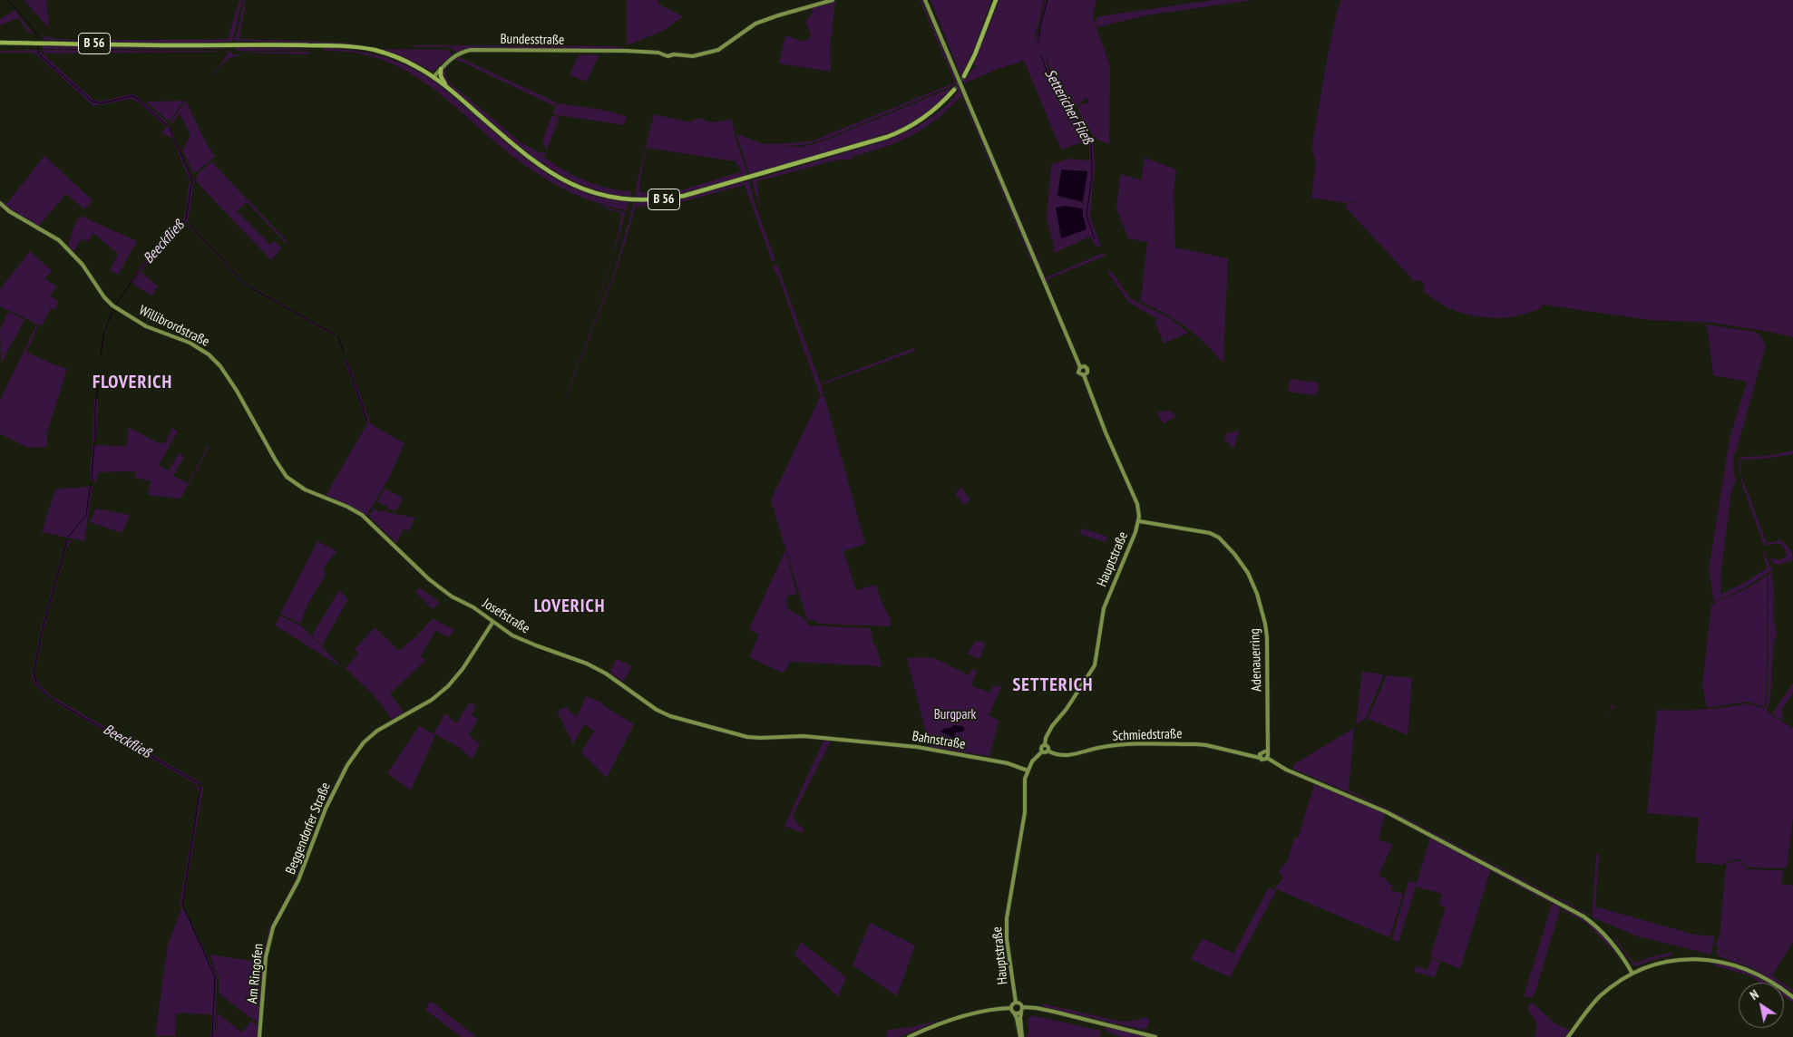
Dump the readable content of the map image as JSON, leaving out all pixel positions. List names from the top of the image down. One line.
{"streets":{"main road":["B 56"],"street":["Bundesstraße","Willibrordstraße","Hauptstraße","Josefstraße","Adenauerring","Schmiedstraße","Bahnstraße","Beggendorfer Straße","Am Ringofen"]},"crossings":[["Willibrordstraße","Josefstraße"],["Hauptstraße","Adenauerring"],["Hauptstraße","Schmiedstraße"],["Hauptstraße","Bahnstraße"],["Josefstraße","Bahnstraße"],["Josefstraße","Beggendorfer Straße"],["Beggendorfer Straße","Am Ringofen"]],"districts":["FLOVERICH","LOVERICH","SETTERICH"],"water":["Settericher Fließ","Beeckfließ"],"parks":["Burgpark"],"north":"top left"}
